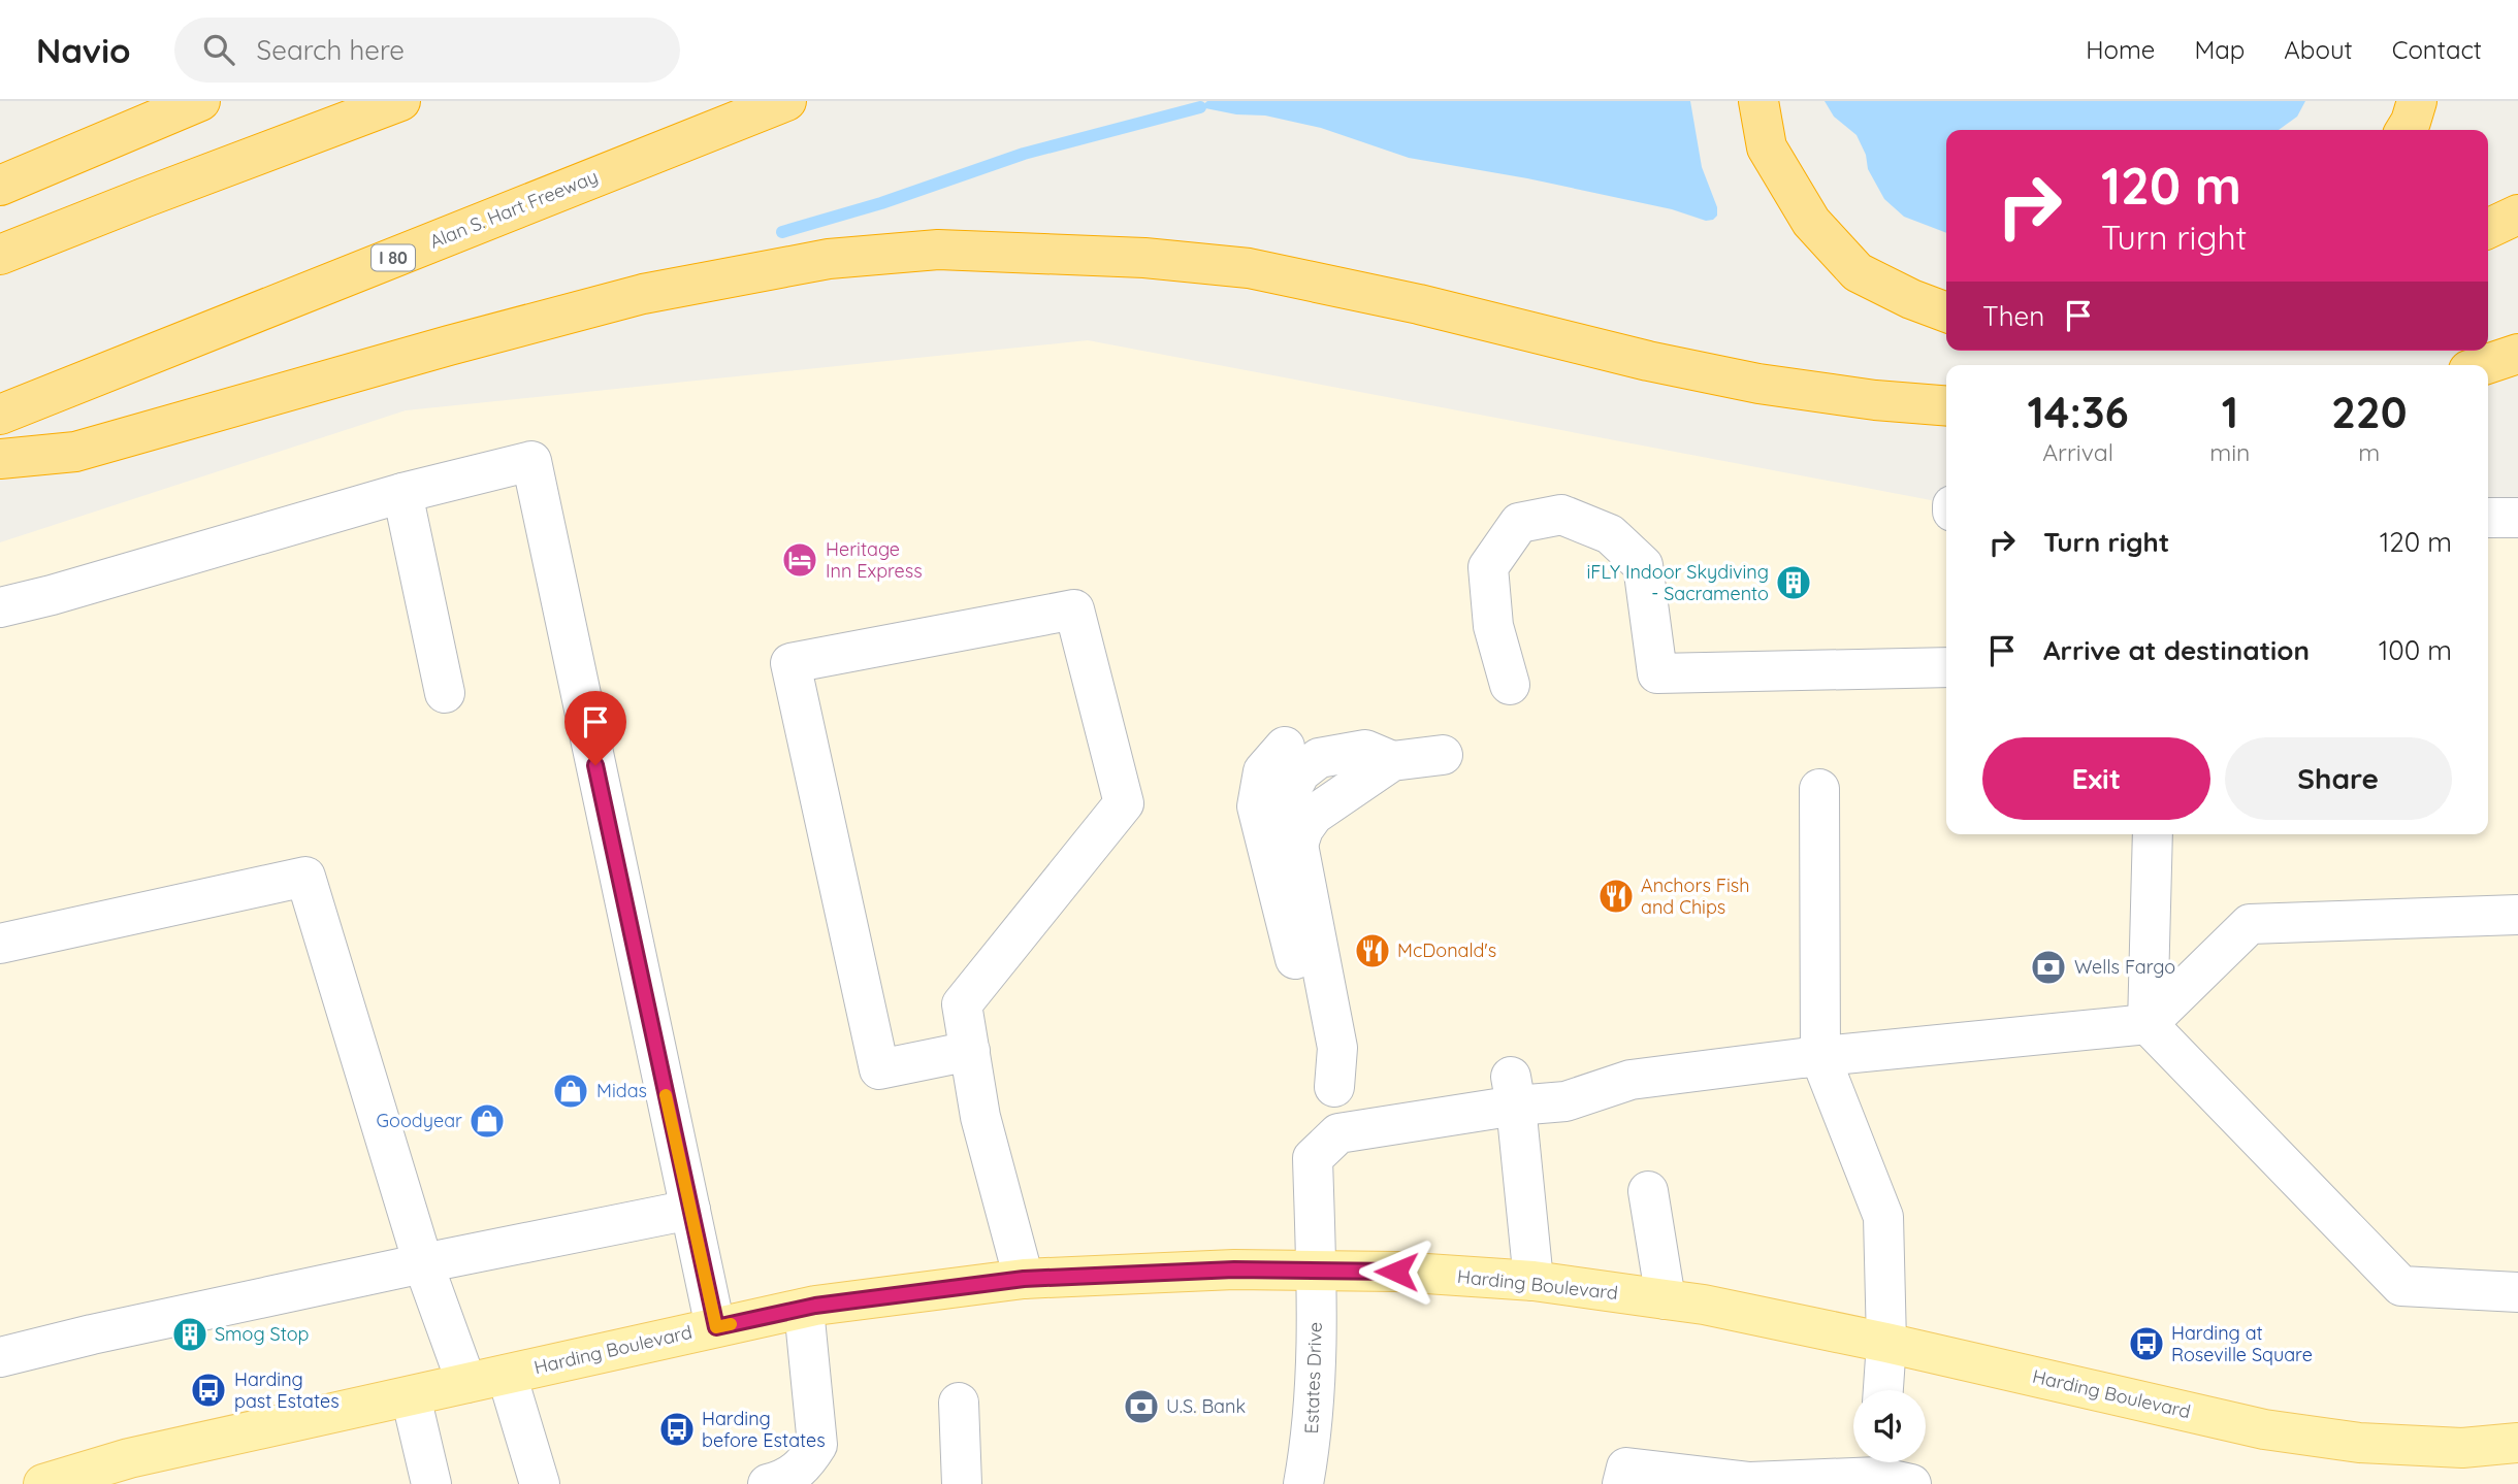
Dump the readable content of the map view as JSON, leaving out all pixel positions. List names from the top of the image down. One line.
{"streets":{"highway":["Alan S. Hart Freeway","I 80"],"main road":["Harding Boulevard"],"street":["Estates Drive"]},"crossings":[["Harding Boulevard","Estates Drive"]],"places":{"hotel":["Heritage Inn Express"],"building":["iFLY Indoor Skydiving - Sacramento","Smog Stop"],"restaurant":["Anchors Fish and Chips","McDonald's"],"bank":["Wells Fargo","U.S. Bank"],"shop":["Midas","Goodyear"],"bus stop":["Harding at Roseville Square","Harding past Estates","Harding before Estates"]},"page":{"header":"Navio","search":"Search here","nav":["Home","Map","About","Contact"],"turn":["120 m","Turn right"],"then":"Then","eta":["14:36","Arrival","1","min","220","m"],"list":[{"name":"Turn right","value":"120 m"},{"name":"Arrive at destination","value":"100 m"}],"buttons":["Exit","Share"]}}
